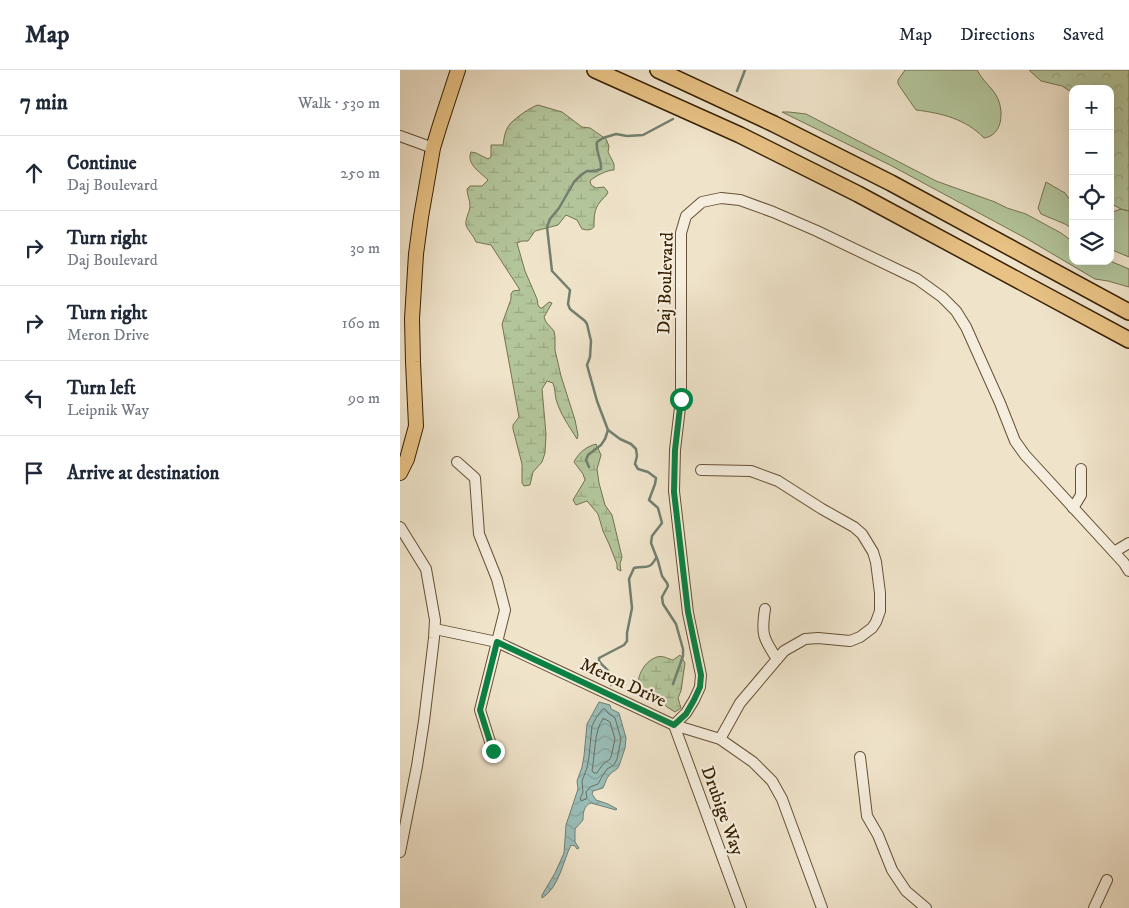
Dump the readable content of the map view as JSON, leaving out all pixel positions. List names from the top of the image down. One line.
{"streets":{"street":["Daj Boulevard","Meron Drive","Drubige Way"]},"crossings":[["Daj Boulevard","Meron Drive"],["Daj Boulevard","Drubige Way"],["Meron Drive","Drubige Way"]],"page":{"header":"Map","nav":["Map","Directions","Saved"],"heading":["7 min","Walk · 530 m"],"map_buttons":["+","−"],"list":[["Continue","Daj Boulevard","250 m"],["Turn right","Daj Boulevard","30 m"],["Turn right","Meron Drive","160 m"],["Turn left","Leipnik Way","90 m"],"Arrive at destination"]}}
